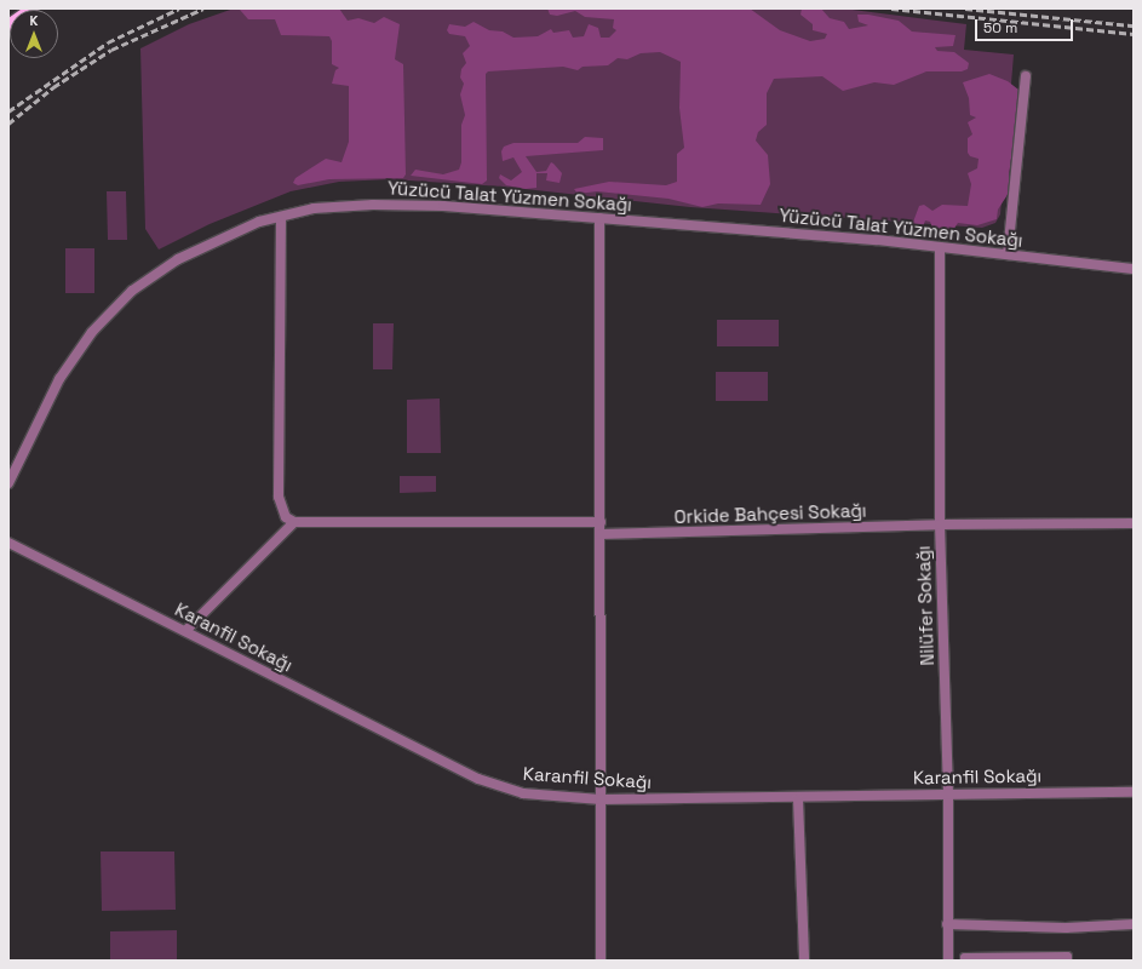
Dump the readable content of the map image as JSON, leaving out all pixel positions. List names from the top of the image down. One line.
{"streets":{"street":["Yüzücü Talat Yüzmen Sokağı","Orkide Bahçesi Sokağı","Nilüfer Sokağı","Karanfil Sokağı"]},"crossings":[["Yüzücü Talat Yüzmen Sokağı","Nilüfer Sokağı"],["Orkide Bahçesi Sokağı","Nilüfer Sokağı"],["Nilüfer Sokağı","Karanfil Sokağı"]],"scale_bar":"50 m","north":"top"}
